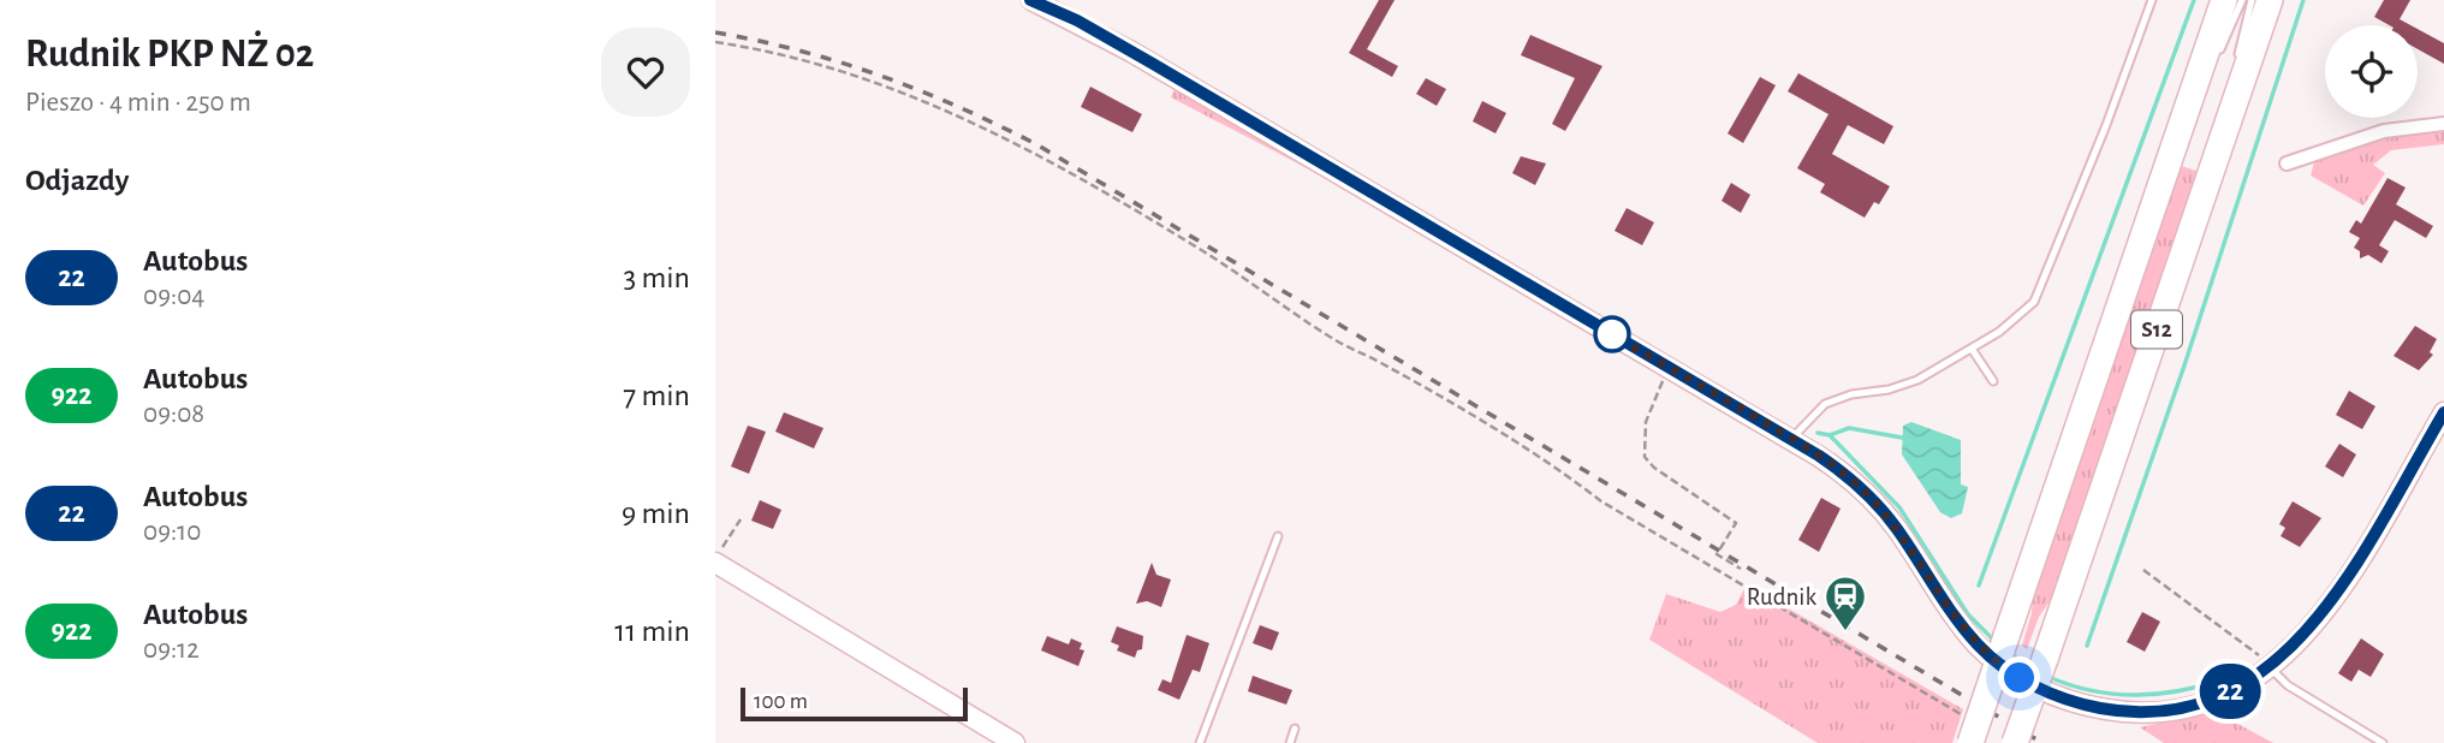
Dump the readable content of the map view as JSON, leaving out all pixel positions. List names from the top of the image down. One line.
{"streets":{"highway":["S12"]},"places":{"station":["Rudnik"]},"lines":["bus line 22"],"scale_bar":"100 m","page":{"heading":[["Rudnik PKP NŻ 02","Pieszo · 4 min · 250 m"],"Odjazdy"],"on_map":"22","list":[{"mark":"22","name":"Autobus","note":"09:04","value":"3 min"},{"mark":"922","name":"Autobus","note":"09:08","value":"7 min"},{"mark":"22","name":"Autobus","note":"09:10","value":"9 min"},{"mark":"922","name":"Autobus","note":"09:12","value":"11 min"}],"scale":"100 m"}}
